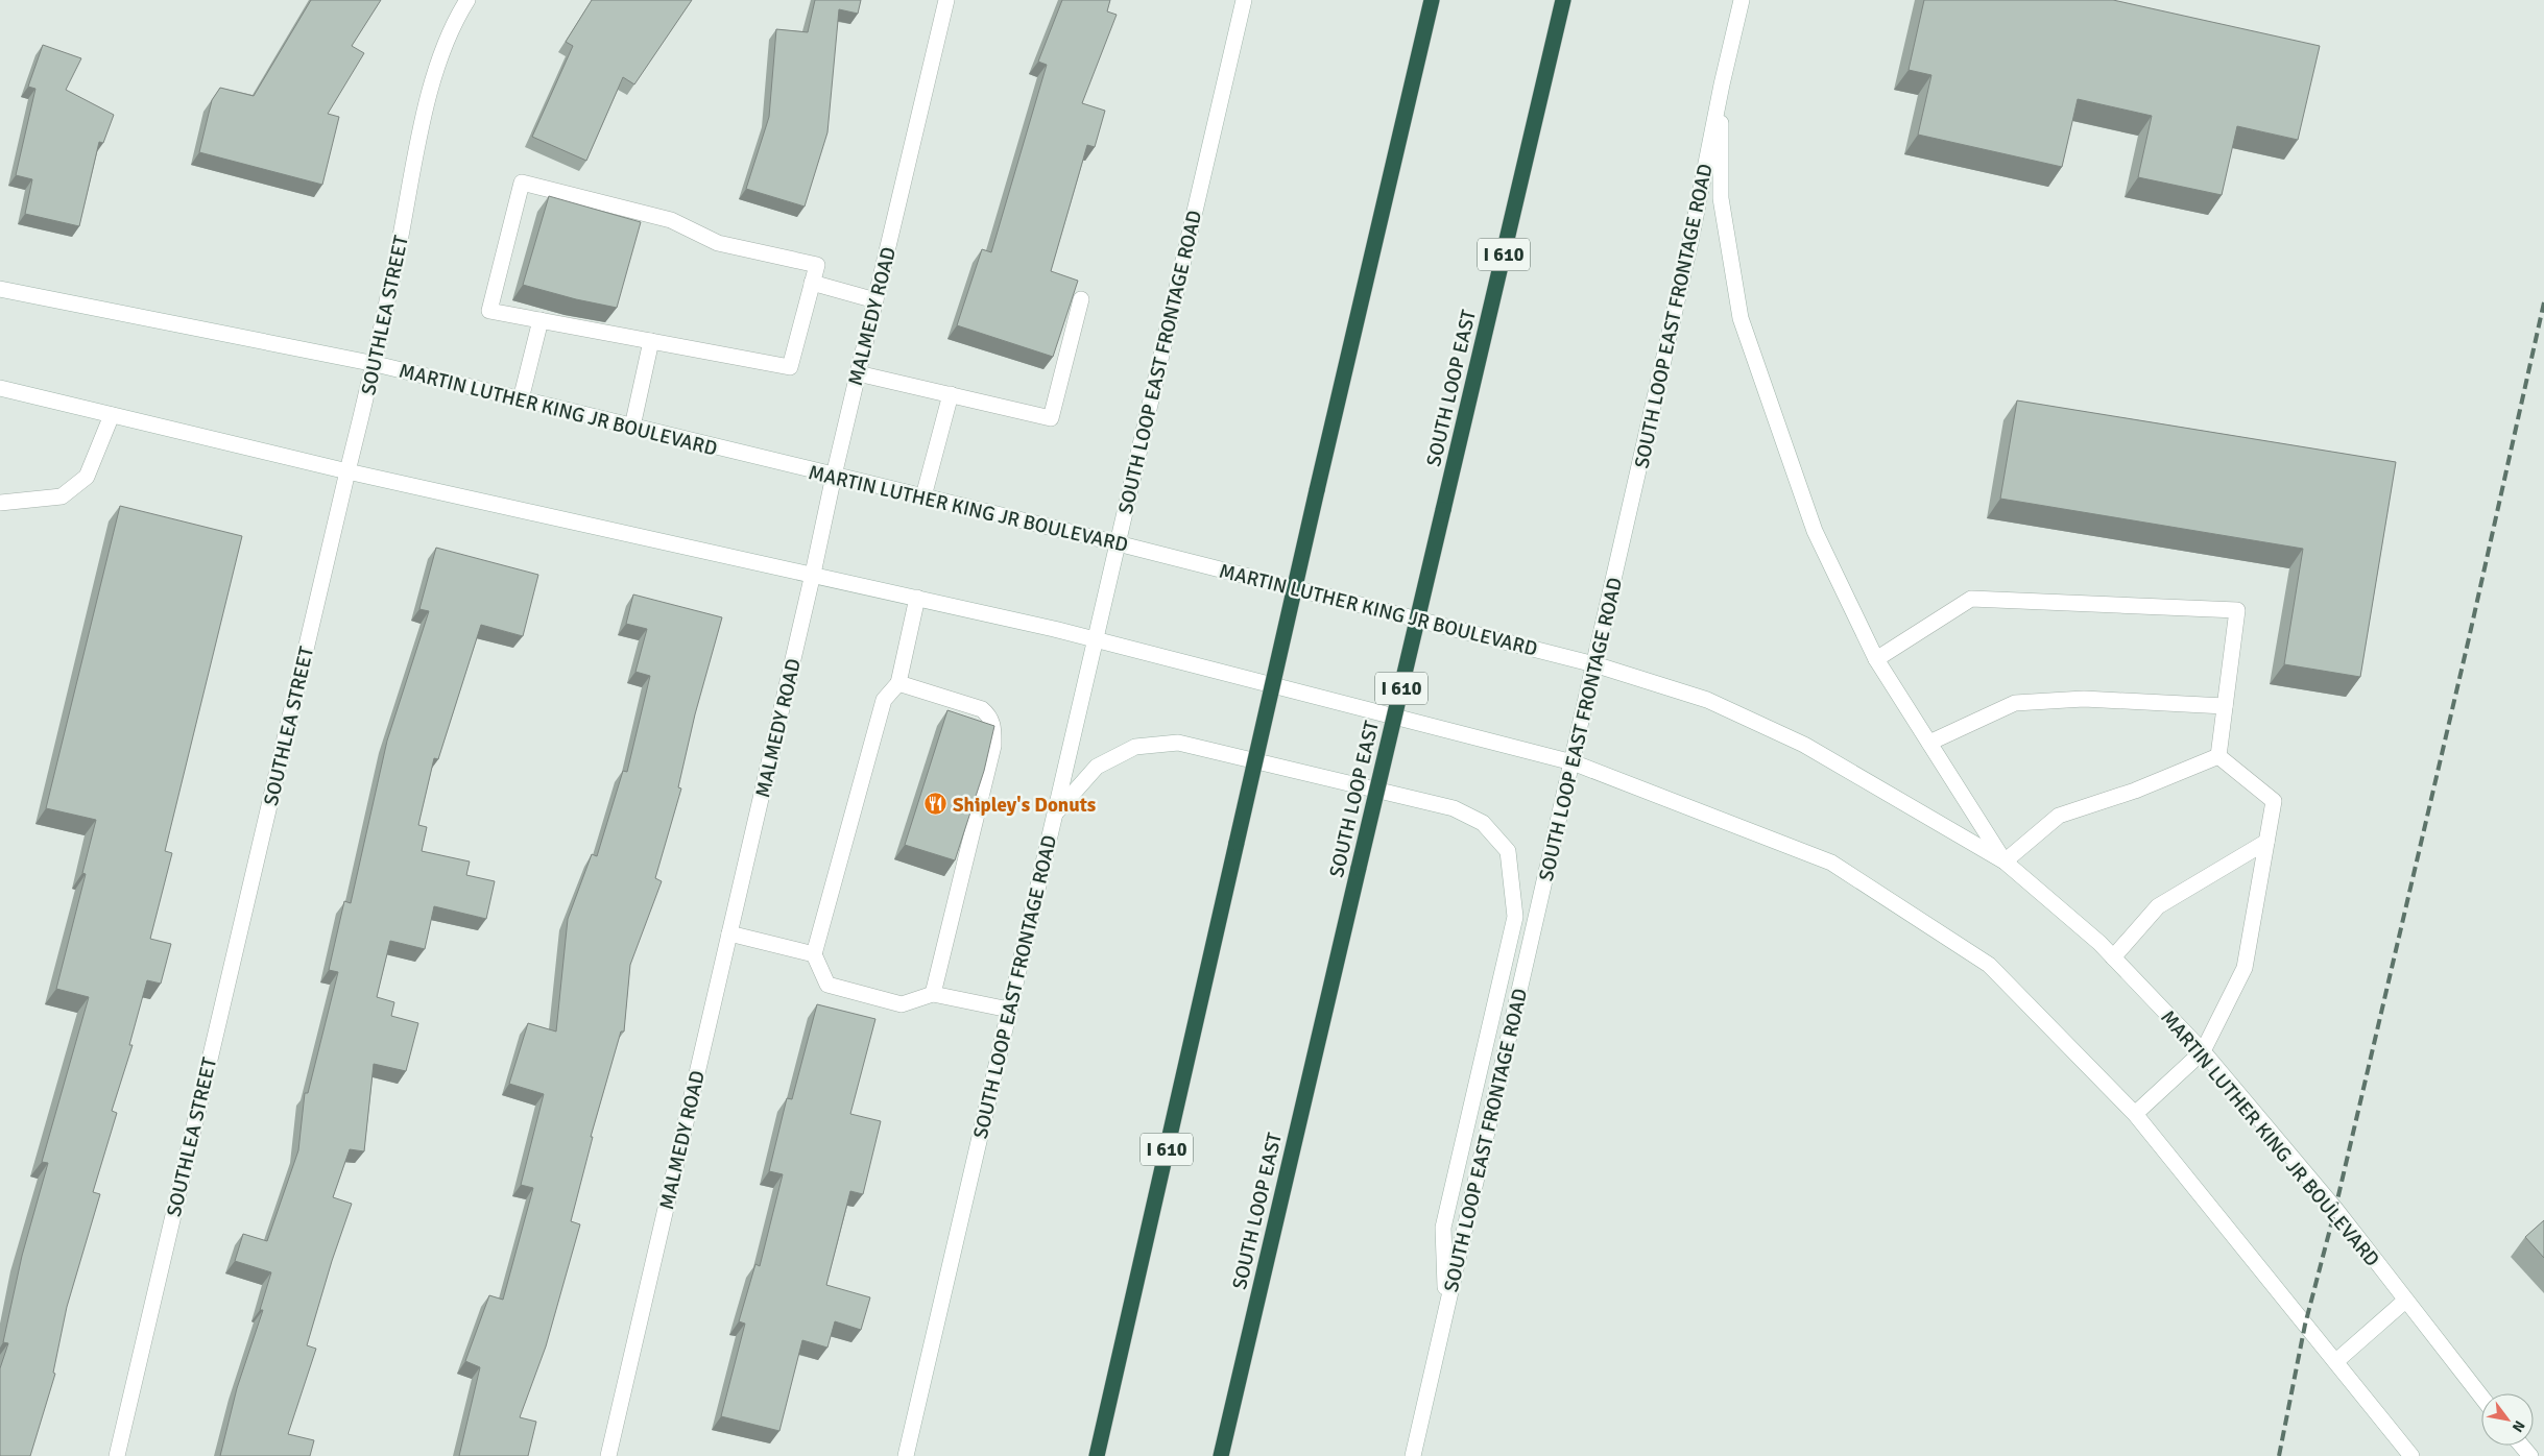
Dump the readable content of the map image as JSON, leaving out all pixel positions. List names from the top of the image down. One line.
{"streets":{"highway":["I 610","SOUTH LOOP EAST"],"main road":["SOUTHLEA STREET","MALMEDY ROAD","SOUTH LOOP EAST FRONTAGE ROAD","MARTIN LUTHER KING JR BOULEVARD"]},"crossings":[["SOUTHLEA STREET","MARTIN LUTHER KING JR BOULEVARD"],["MALMEDY ROAD","MARTIN LUTHER KING JR BOULEVARD"],["SOUTH LOOP EAST FRONTAGE ROAD","MARTIN LUTHER KING JR BOULEVARD"]],"places":{"restaurant":["Shipley's Donuts"]},"north":"bottom right"}
